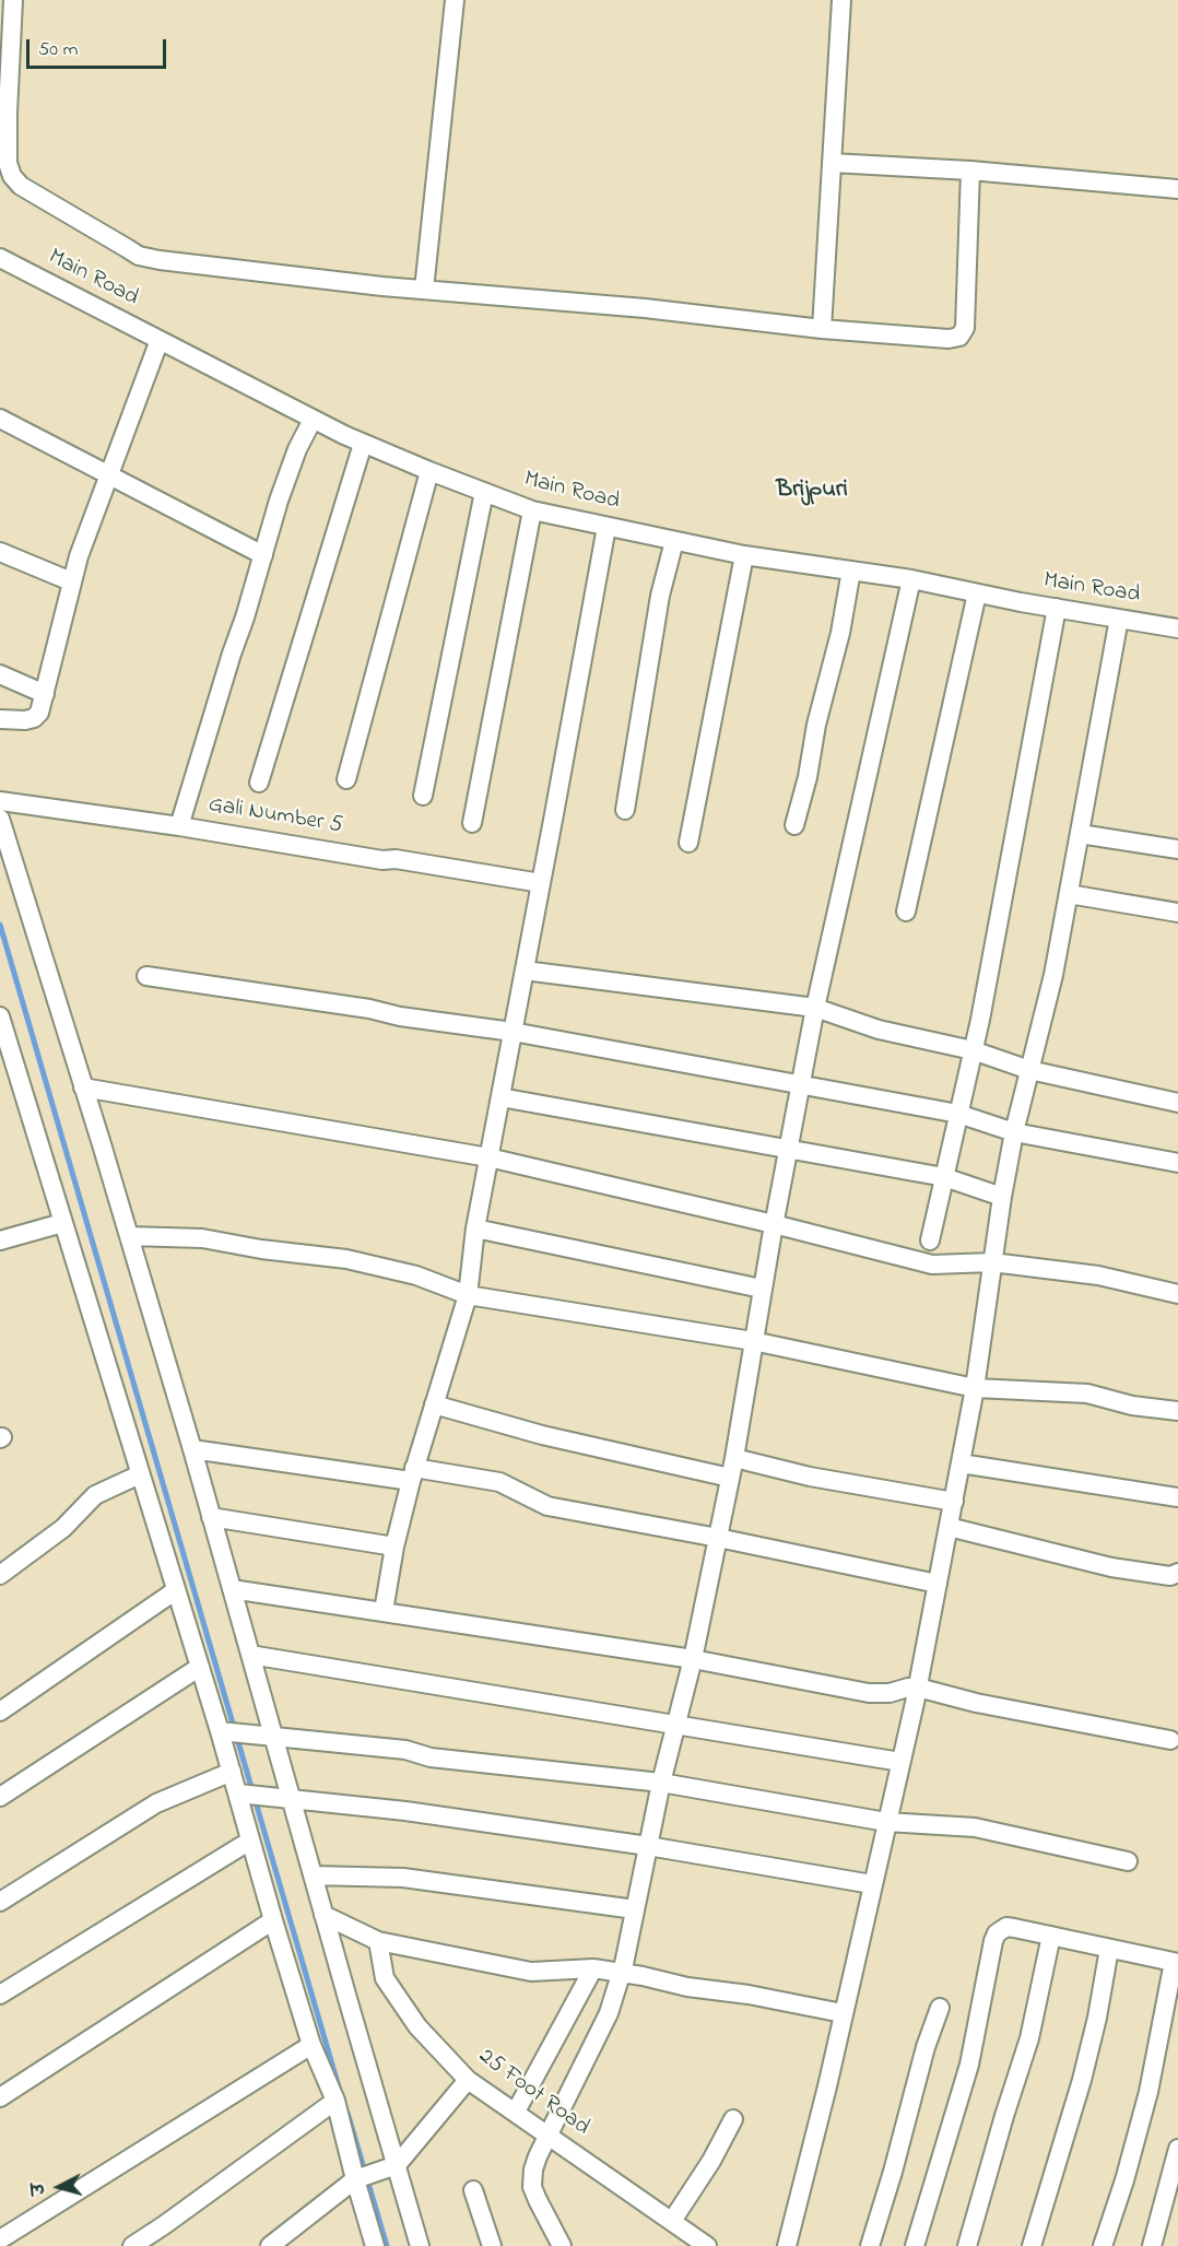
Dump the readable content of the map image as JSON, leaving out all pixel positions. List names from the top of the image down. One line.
{"streets":{"street":["Main Road","Gali Number 5","25 Foot Road"]},"districts":["Brijpuri"],"scale_bar":"50 m","north":"left"}
